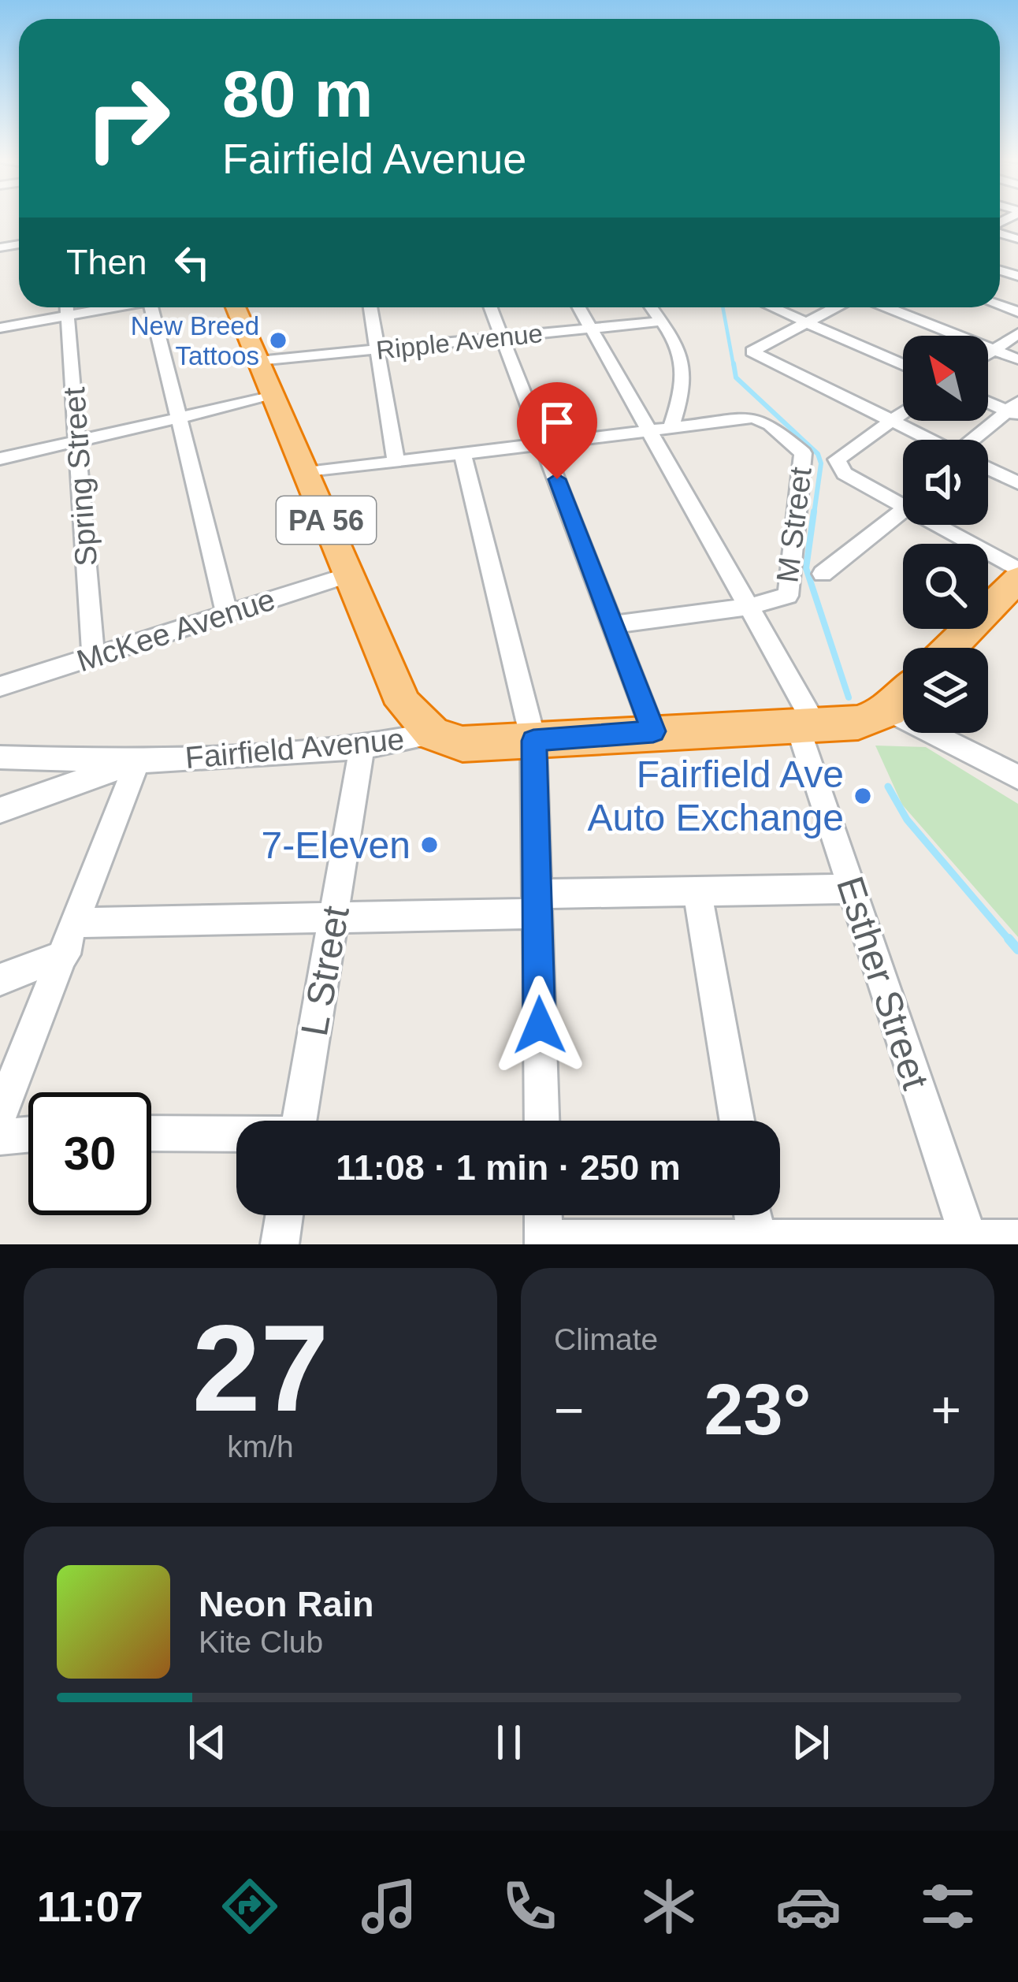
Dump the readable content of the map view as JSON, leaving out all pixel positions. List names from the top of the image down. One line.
{"streets":{"highway":["PA 56","Fairfield Avenue"],"street":["Ripple Avenue","Spring Street","M Street","McKee Avenue","L Street","Esther Street"]},"crossings":[["Ripple Avenue","PA 56"],["Ripple Avenue","Esther Street"],["Spring Street","McKee Avenue"],["PA 56","McKee Avenue"],["PA 56","Fairfield Avenue"],["M Street","Esther Street"],["Fairfield Avenue","L Street"],["Fairfield Avenue","Esther Street"]],"places":["New Breed Tattoos","Fairfield Ave Auto Exchange","7-Eleven"],"north":"top left","page":{"turn":["80 m","Fairfield Avenue"],"then":"Then","limit":"30","trip":"11:08 · 1 min · 250 m","tile":[["27","km/h"],"Climate"],"heat":["−","23°","+"],"song":["Neon Rain","Kite Club"],"tabs":"11:07"}}
